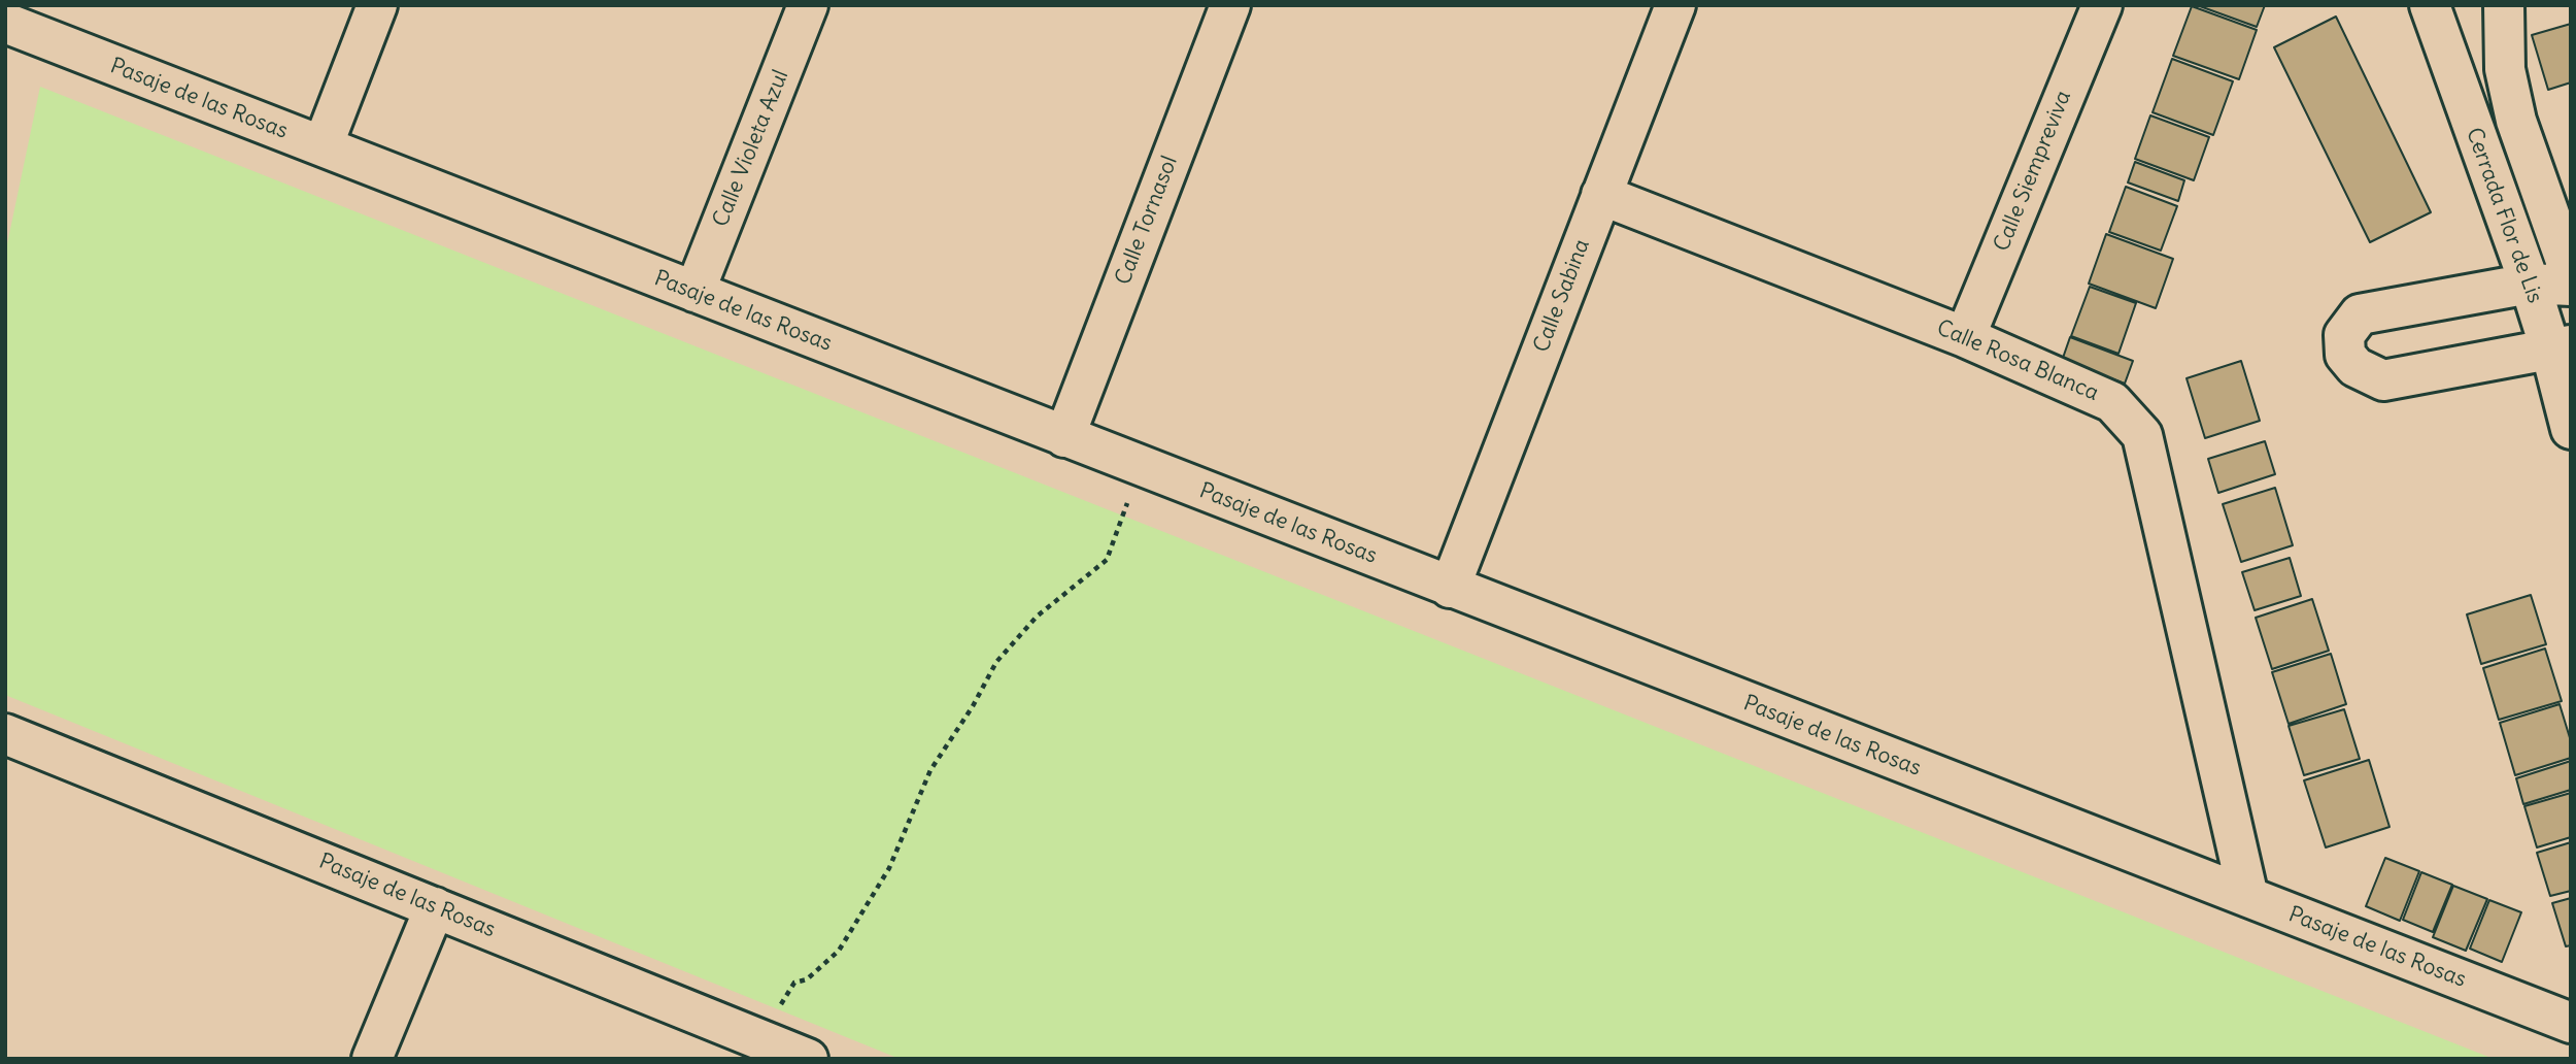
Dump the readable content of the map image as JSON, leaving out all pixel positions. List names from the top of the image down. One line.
{"streets":{"street":["Pasaje de las Rosas","Calle Violeta Azul","Calle Siempreviva","Cerrada Flor de Lis","Calle Tornasol","Calle Sabina","Calle Rosa Blanca"]},"crossings":[["Pasaje de las Rosas","Calle Violeta Azul"],["Pasaje de las Rosas","Calle Tornasol"],["Pasaje de las Rosas","Calle Sabina"],["Pasaje de las Rosas","Calle Rosa Blanca"],["Calle Siempreviva","Calle Rosa Blanca"],["Calle Sabina","Calle Rosa Blanca"]]}
